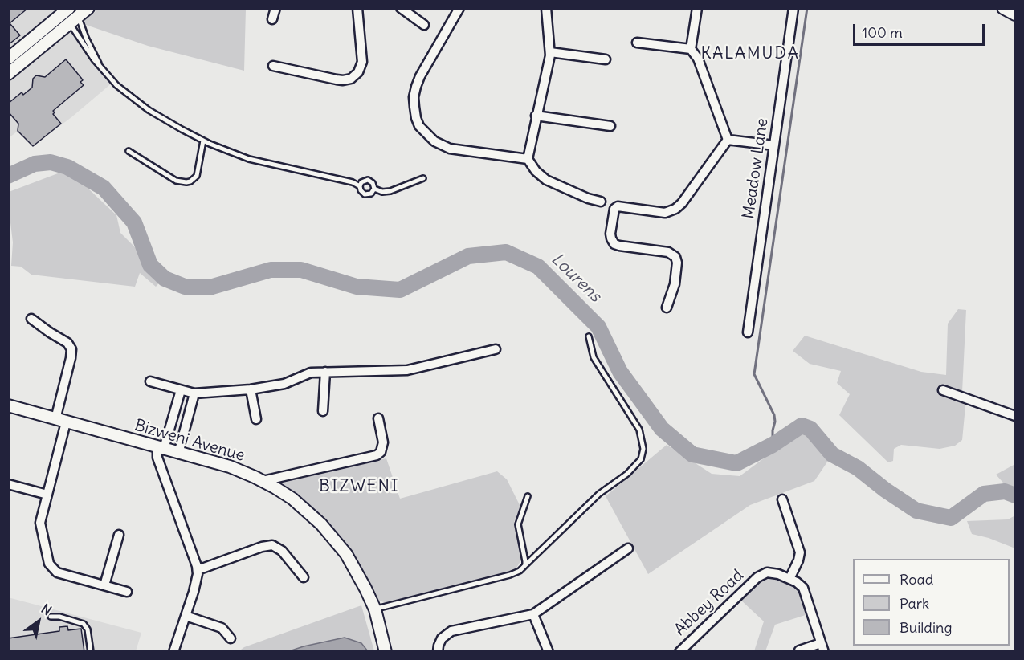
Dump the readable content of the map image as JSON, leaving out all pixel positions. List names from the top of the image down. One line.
{"streets":{"street":["Meadow Lane","Bizweni Avenue","Abbey Road"]},"districts":["KALAMUDA","BIZWENI"],"water":["Lourens"],"legend":["Road","Park","Building"],"scale_bar":"100 m","north":"top right"}
